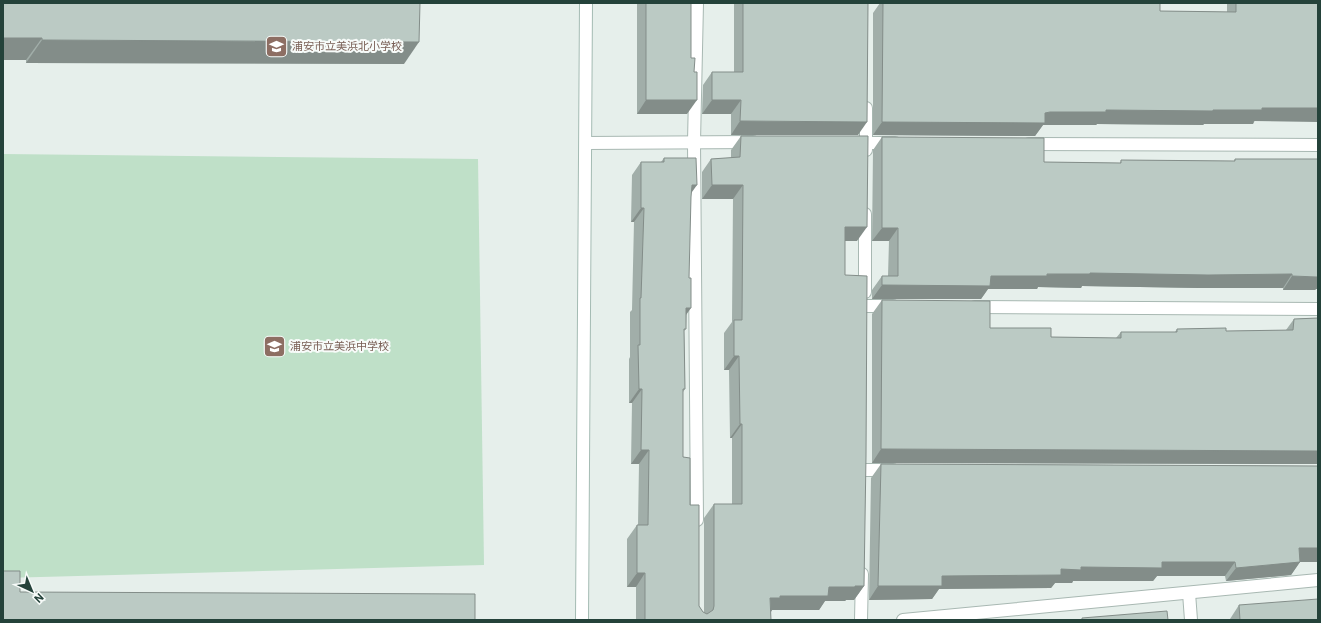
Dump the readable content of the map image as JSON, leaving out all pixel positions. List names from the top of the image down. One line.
{"places":{"school or university":["浦安市立美浜北小学校","浦安市立美浜中学校"]},"north":"bottom right"}
